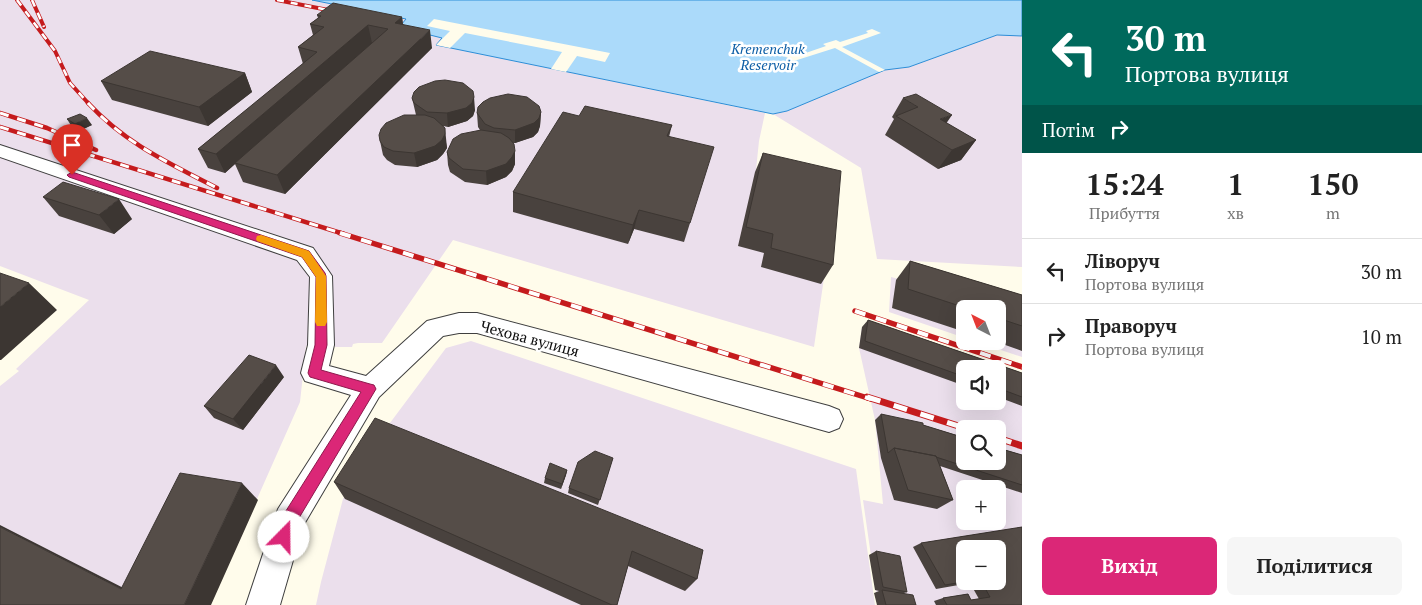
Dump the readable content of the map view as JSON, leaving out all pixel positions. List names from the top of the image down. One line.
{"streets":{"street":["Чехова вулиця"]},"water":["Kremenchuk Reservoir"],"north":"top left","page":{"turn":["30 m","Портова вулиця"],"then":"Потім","eta":["15:24","Прибуття","1","хв","150","m"],"list":[{"name":"Ліворуч","note":"Портова вулиця","value":"30 m"},{"name":"Праворуч","note":"Портова вулиця","value":"10 m"}],"map_buttons":["+","−"],"buttons":["Вихід","Поділитися"]}}
